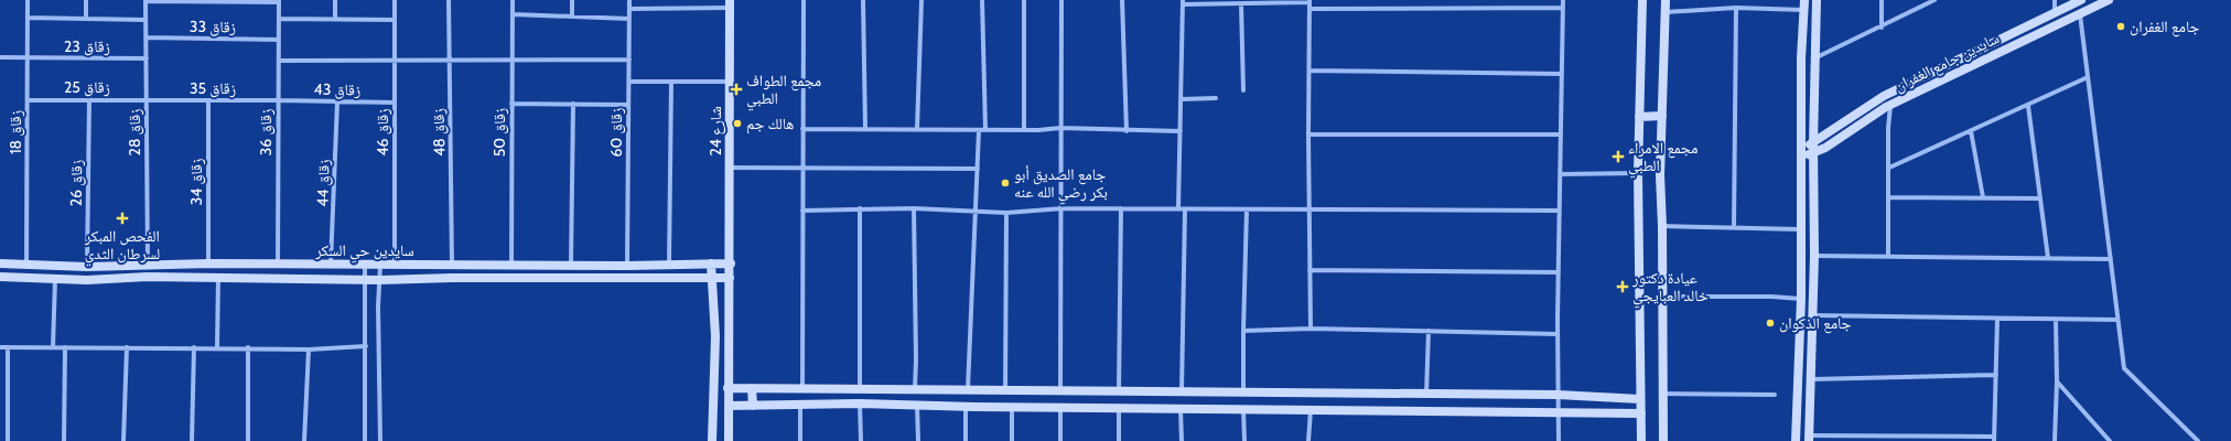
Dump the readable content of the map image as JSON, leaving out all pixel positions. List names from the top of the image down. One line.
{"streets":{"street":["زقاق 33","زقاق 23","سايدين جامع الغفران","زقاق 25","زقاق 35","زقاق 43","شارع 24","زقاق 18","زقاق 28","زقاق 36","زقاق 46","زقاق 48","زقاق 50","زقاق 60","زقاق 34","زقاق 26","زقاق 44","سايدين حي السكر"]},"crossings":[["زقاق 33","زقاق 28"],["زقاق 33","زقاق 36"],["زقاق 23","زقاق 18"],["زقاق 23","زقاق 28"],["زقاق 25","زقاق 35"],["زقاق 25","زقاق 18"],["زقاق 25","زقاق 28"],["زقاق 25","زقاق 26"],["زقاق 35","زقاق 43"],["زقاق 35","زقاق 28"],["زقاق 35","زقاق 36"],["زقاق 35","زقاق 34"],["زقاق 43","زقاق 36"],["زقاق 43","زقاق 46"],["زقاق 43","زقاق 44"],["شارع 24","سايدين حي السكر"],["زقاق 18","سايدين حي السكر"],["زقاق 28","سايدين حي السكر"],["زقاق 36","سايدين حي السكر"],["زقاق 46","سايدين حي السكر"],["زقاق 48","سايدين حي السكر"],["زقاق 50","سايدين حي السكر"],["زقاق 60","سايدين حي السكر"],["زقاق 34","سايدين حي السكر"],["زقاق 26","سايدين حي السكر"],["زقاق 44","سايدين حي السكر"]],"places":{"other":["جامع الغفران","هالك جم","جامع الصديق أبو بكر رضي الله عنه","جامع الذكوان"],"health":["مجمع الطواف الطبي","مجمع الامراء الطبي","الفحص المبكر لسرطان الثدي","عيادة دكتور خالد العبايجي"]}}
